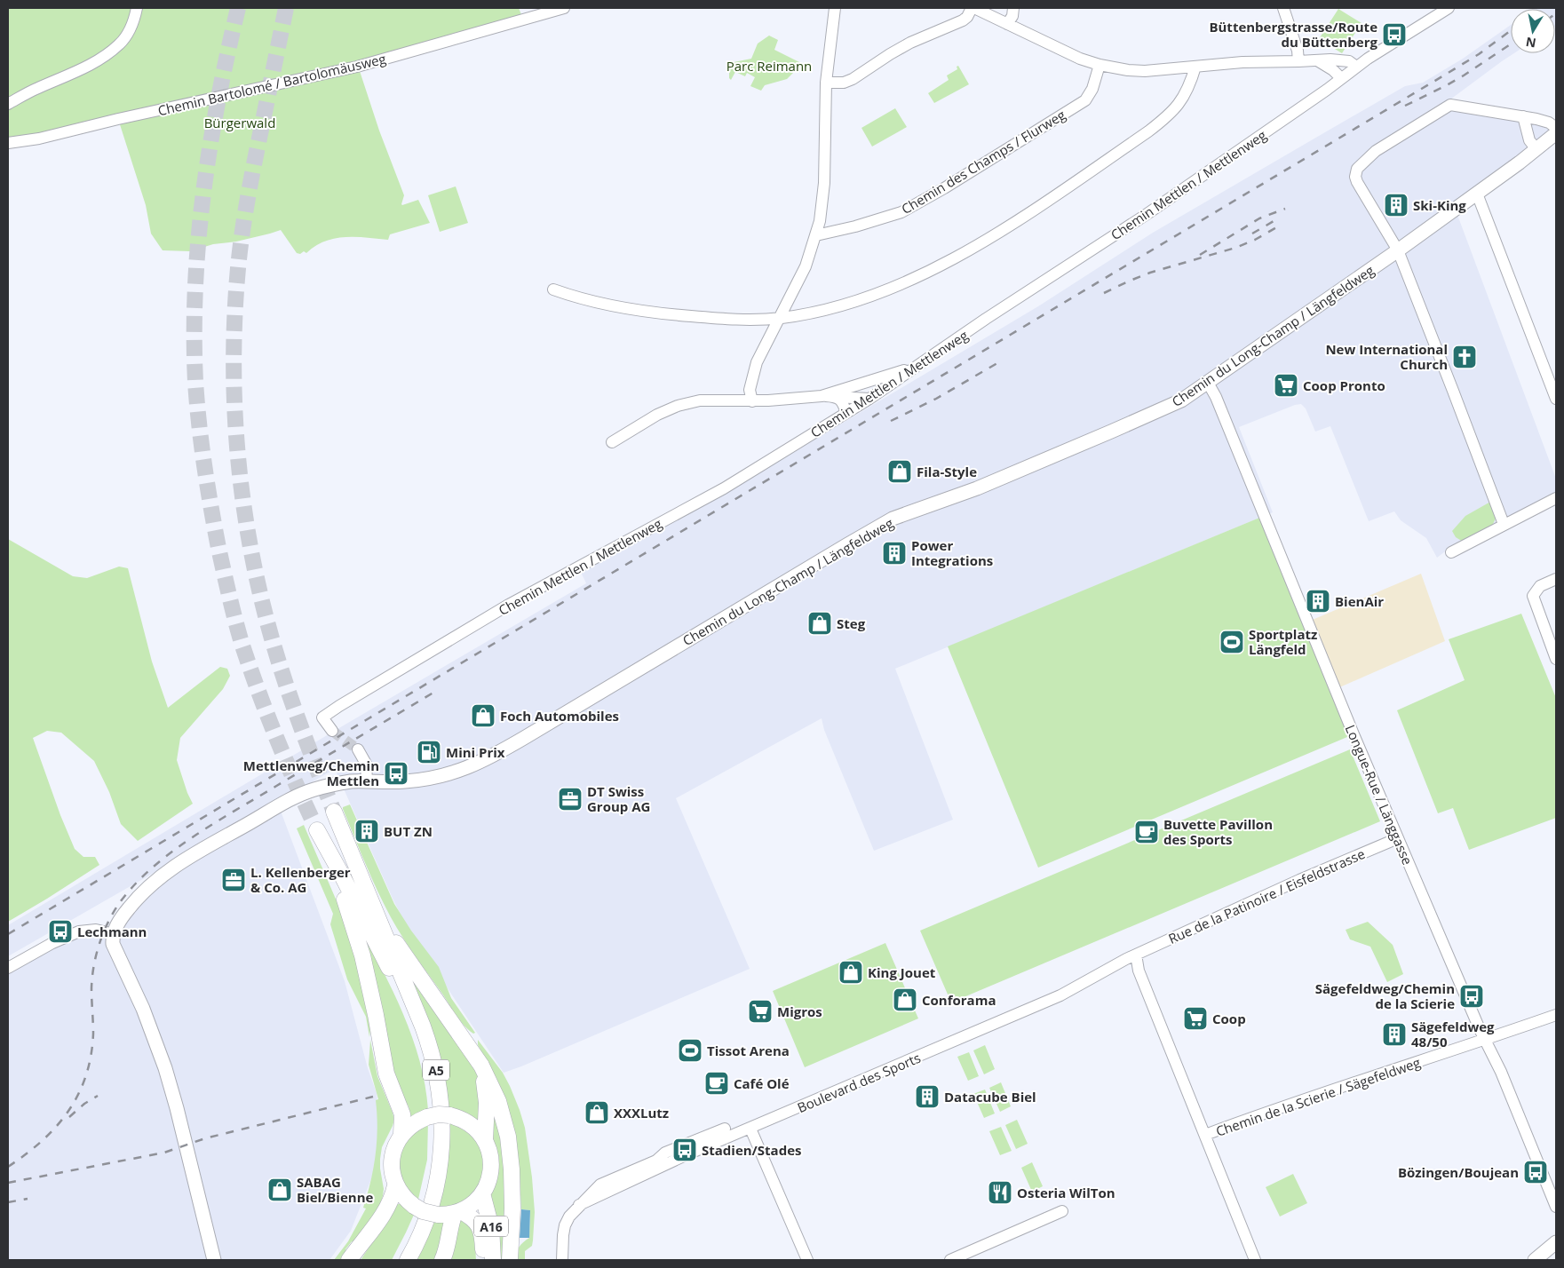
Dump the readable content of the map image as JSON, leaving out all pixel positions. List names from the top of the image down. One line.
{"streets":{"highway":["A5","A16"],"main road":["Chemin du Long-Champ / Längfeldweg"],"street":["Chemin Bartolomé / Bartolomäusweg","Chemin des Champs / Flurweg","Chemin Mettlen / Mettlenweg","Longue-Rue / Länggasse","Rue de la Patinoire / Eisfeldstrasse","Boulevard des Sports","Chemin de la Scierie / Sägefeldweg"]},"crossings":[["Chemin du Long-Champ / Längfeldweg","Longue-Rue / Länggasse"],["Longue-Rue / Länggasse","Rue de la Patinoire / Eisfeldstrasse"],["Longue-Rue / Länggasse","Chemin de la Scierie / Sägefeldweg"],["Rue de la Patinoire / Eisfeldstrasse","Boulevard des Sports"],["A5","A16"]],"parks":["Parc Reimann","Bürgerwald"],"places":{"bus stop":["Büttenbergstrasse/Route du Büttenberg","Mettlenweg/Chemin Mettlen","Lechmann","Sägefeldweg/Chemin de la Scierie","Stadien/Stades","Bözingen/Boujean"],"building":["Ski-King","Power Integrations","BienAir","BUT ZN","Sägefeldweg 48/50","Datacube Biel"],"church":["New International Church"],"supermarket":["Coop Pronto","Migros","Coop"],"shop":["Fila-Style","Steg","Foch Automobiles","King Jouet","Conforama","XXXLutz","SABAG Biel/Bienne"],"sports":["Sportplatz Längfeld","Tissot Arena"],"fuel station":["Mini Prix"],"office":["DT Swiss Group AG","L. Kellenberger & Co. AG"],"cafe":["Buvette Pavillon des Sports","Café Olé"],"restaurant":["Osteria WilTon"]},"north":"bottom"}
